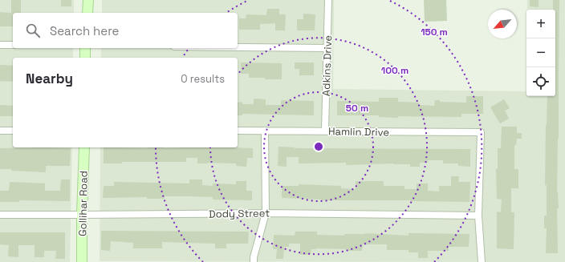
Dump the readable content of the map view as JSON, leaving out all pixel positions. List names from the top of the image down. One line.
{"streets":{"main road":["Gollihar Road"],"street":["Adkins Drive","Hamlin Drive","Dody Street"]},"crossings":[["Adkins Drive","Hamlin Drive"],["Hamlin Drive","Dody Street"],["Gollihar Road","Dody Street"]],"north":"bottom left","page":{"map_buttons":["+","−"],"search":"Search here","heading":["Nearby","0 results"]},"rings":["150 m","100 m","50 m"]}
